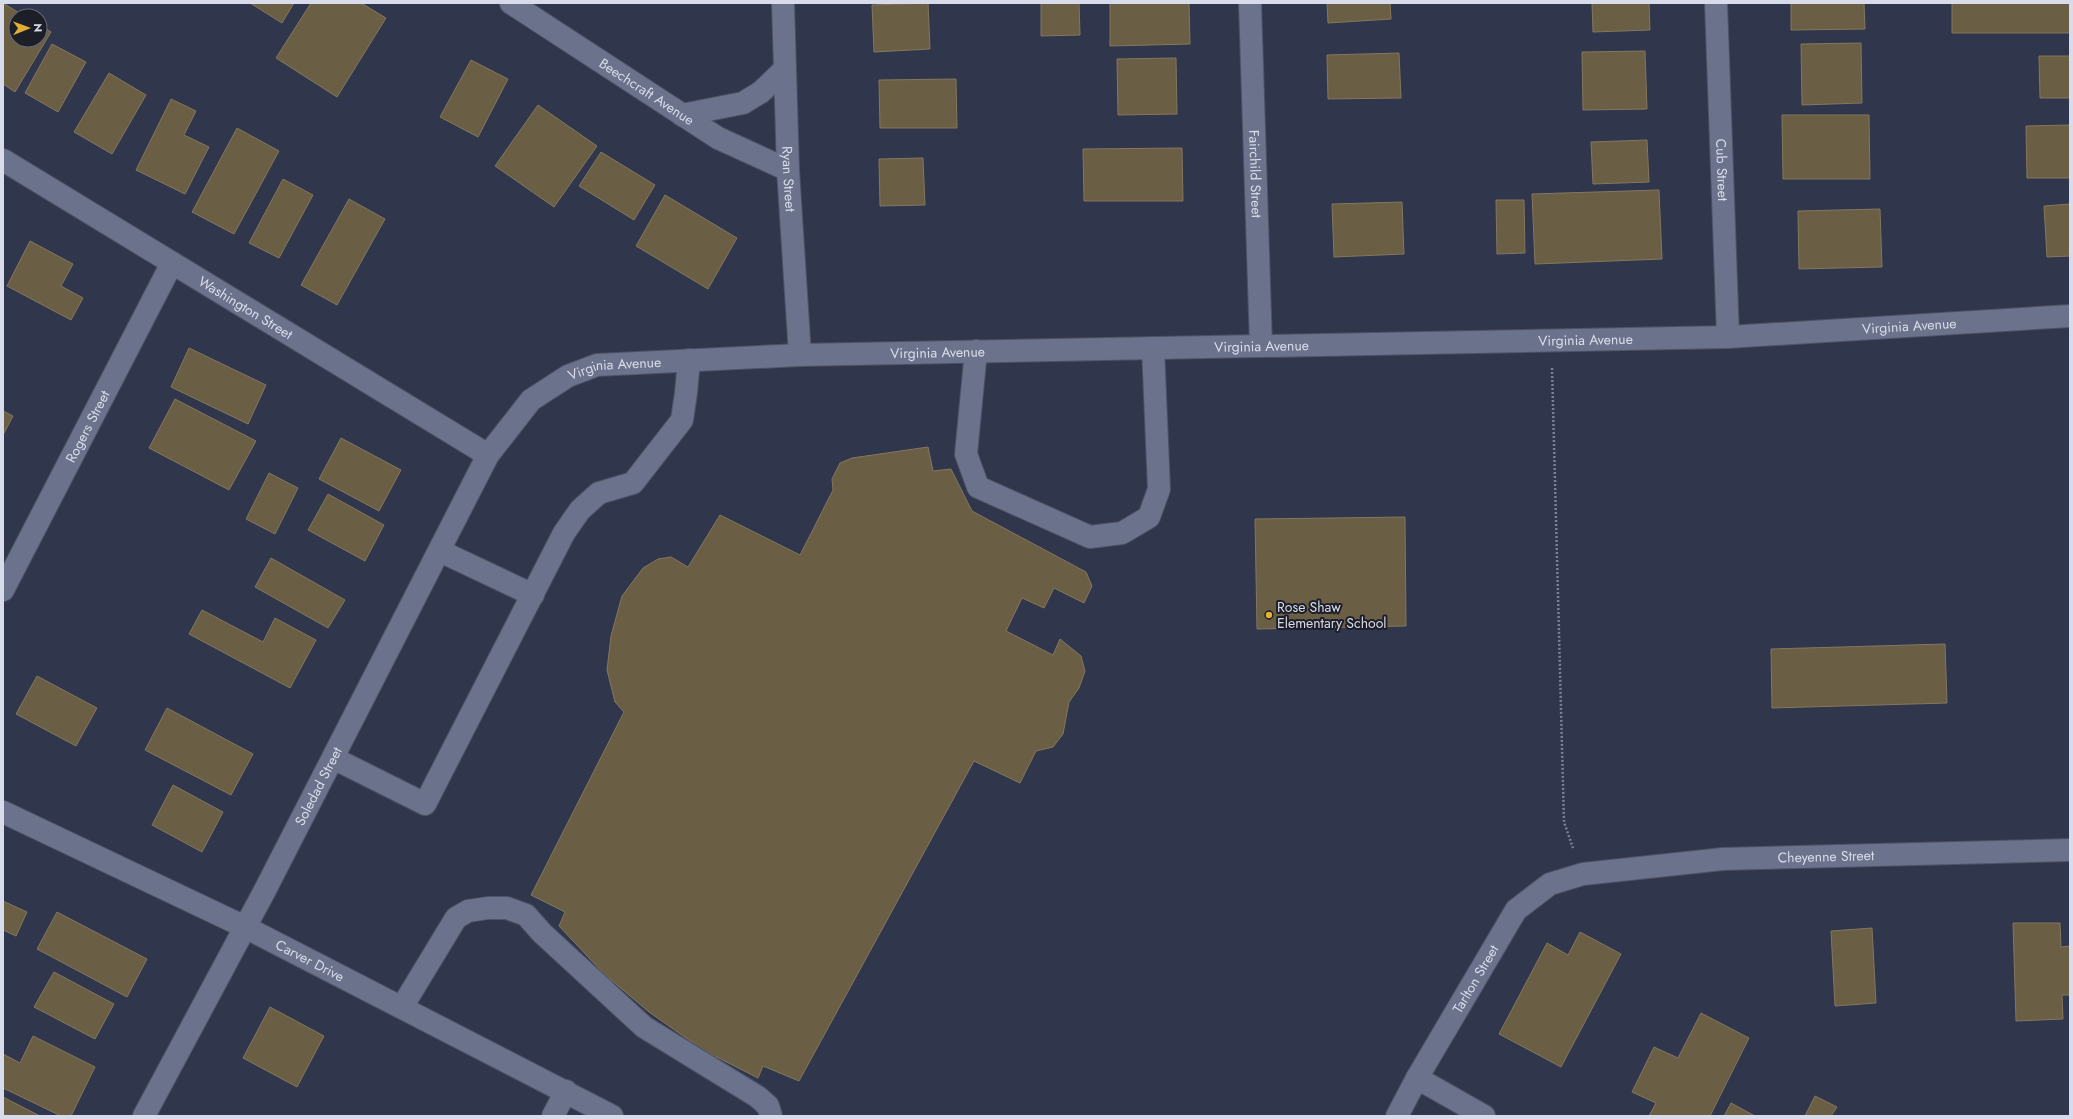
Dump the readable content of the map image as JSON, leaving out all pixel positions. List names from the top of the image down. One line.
{"streets":{"street":["Beechcraft Avenue","Cub Street","Fairchild Street","Ryan Street","Washington Street","Virginia Avenue","Rogers Street","Soledad Street","Cheyenne Street","Carver Drive","Tarlton Street"]},"crossings":[["Beechcraft Avenue","Ryan Street"],["Cub Street","Virginia Avenue"],["Fairchild Street","Virginia Avenue"],["Ryan Street","Virginia Avenue"],["Washington Street","Virginia Avenue"],["Washington Street","Rogers Street"],["Washington Street","Soledad Street"],["Virginia Avenue","Soledad Street"],["Soledad Street","Carver Drive"],["Cheyenne Street","Tarlton Street"]],"places":["Rose Shaw Elementary School"],"north":"right"}
